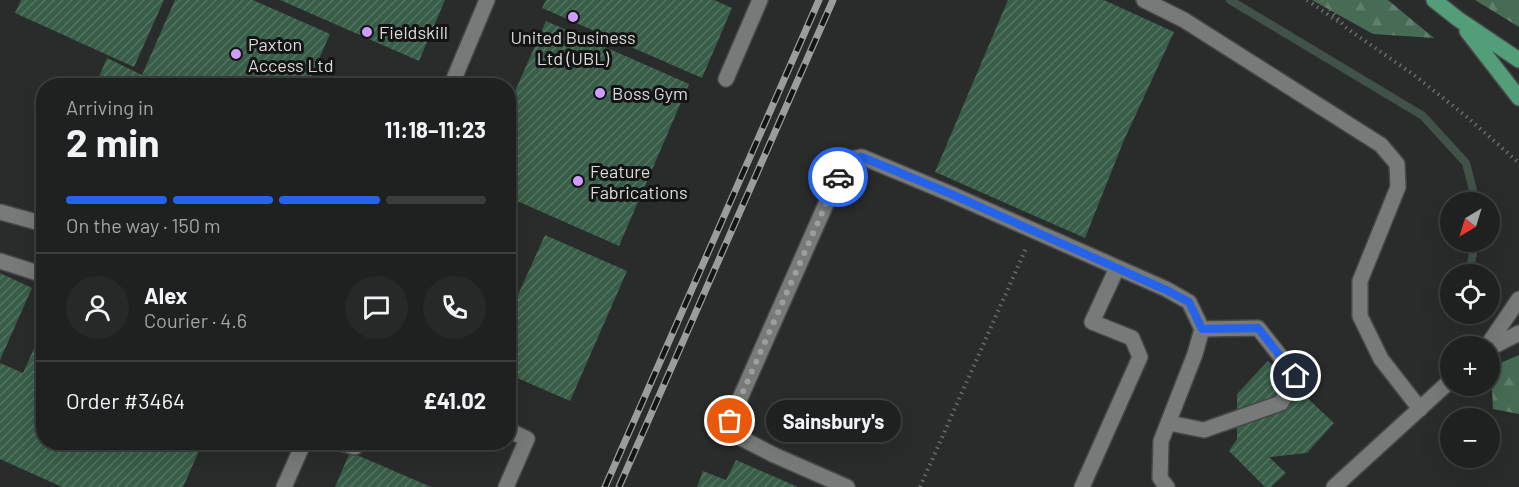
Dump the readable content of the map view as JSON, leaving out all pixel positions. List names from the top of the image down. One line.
{"places":["United Business Ltd (UBL)","Fieldskill","Paxton Access Ltd","Boss Gym","Feature Fabrications","Sainsbury's"],"north":"bottom left","page":{"heading":["2 min","Arriving in","11:18–11:23"],"panel":["Alex","Courier · 4.6","Order #3464","£41.02"],"bar":"On the way · 150 m","map_buttons":["+","−"],"bubble":"Sainsbury's"}}
